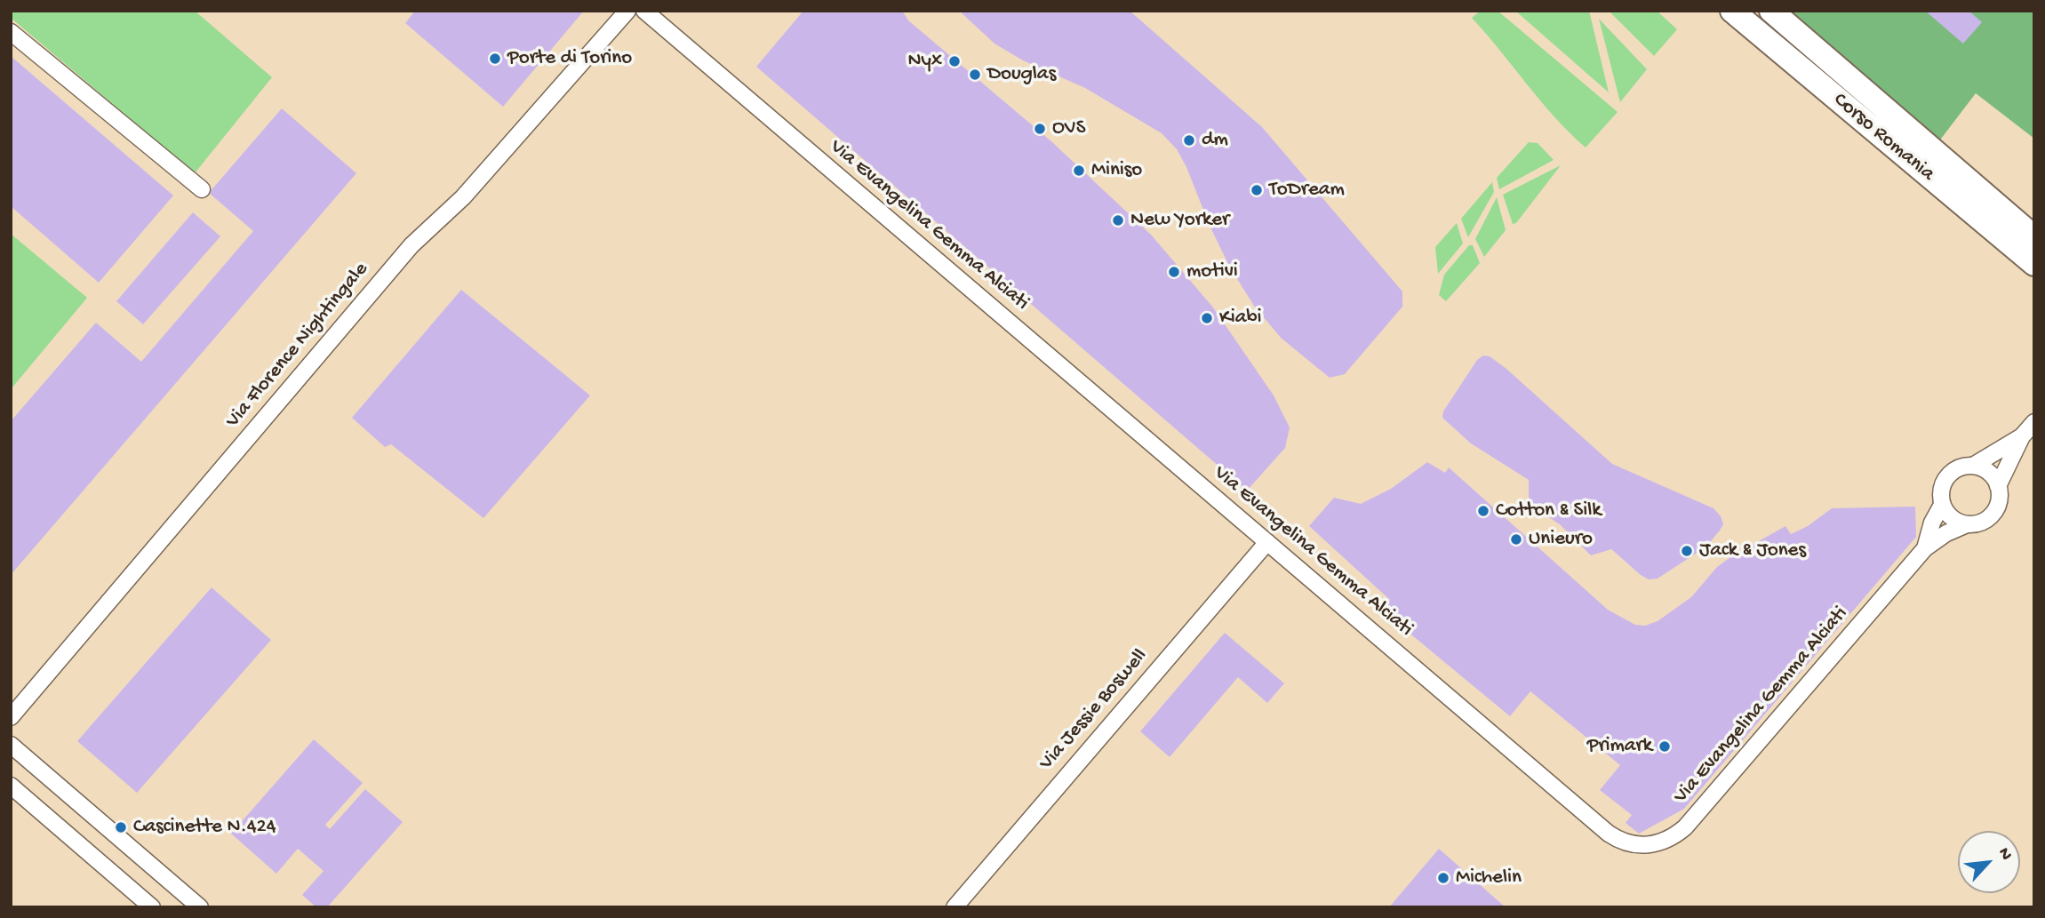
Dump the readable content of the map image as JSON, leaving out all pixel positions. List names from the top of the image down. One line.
{"streets":{"main road":["Corso Romania"],"street":["Via Evangelina Gemma Alciati","Via Florence Nightingale","Via Jessie Boswell"]},"crossings":[["Via Evangelina Gemma Alciati","Via Jessie Boswell"]],"places":["Porte di Torino","Nyx","Douglas","OVS","dm","Miniso","ToDream","New Yorker","motivi","Kiabi","Cotton & Silk","Unieuro","Jack & Jones","Primark","Cascinette N.424","Michelin"],"north":"top right"}
